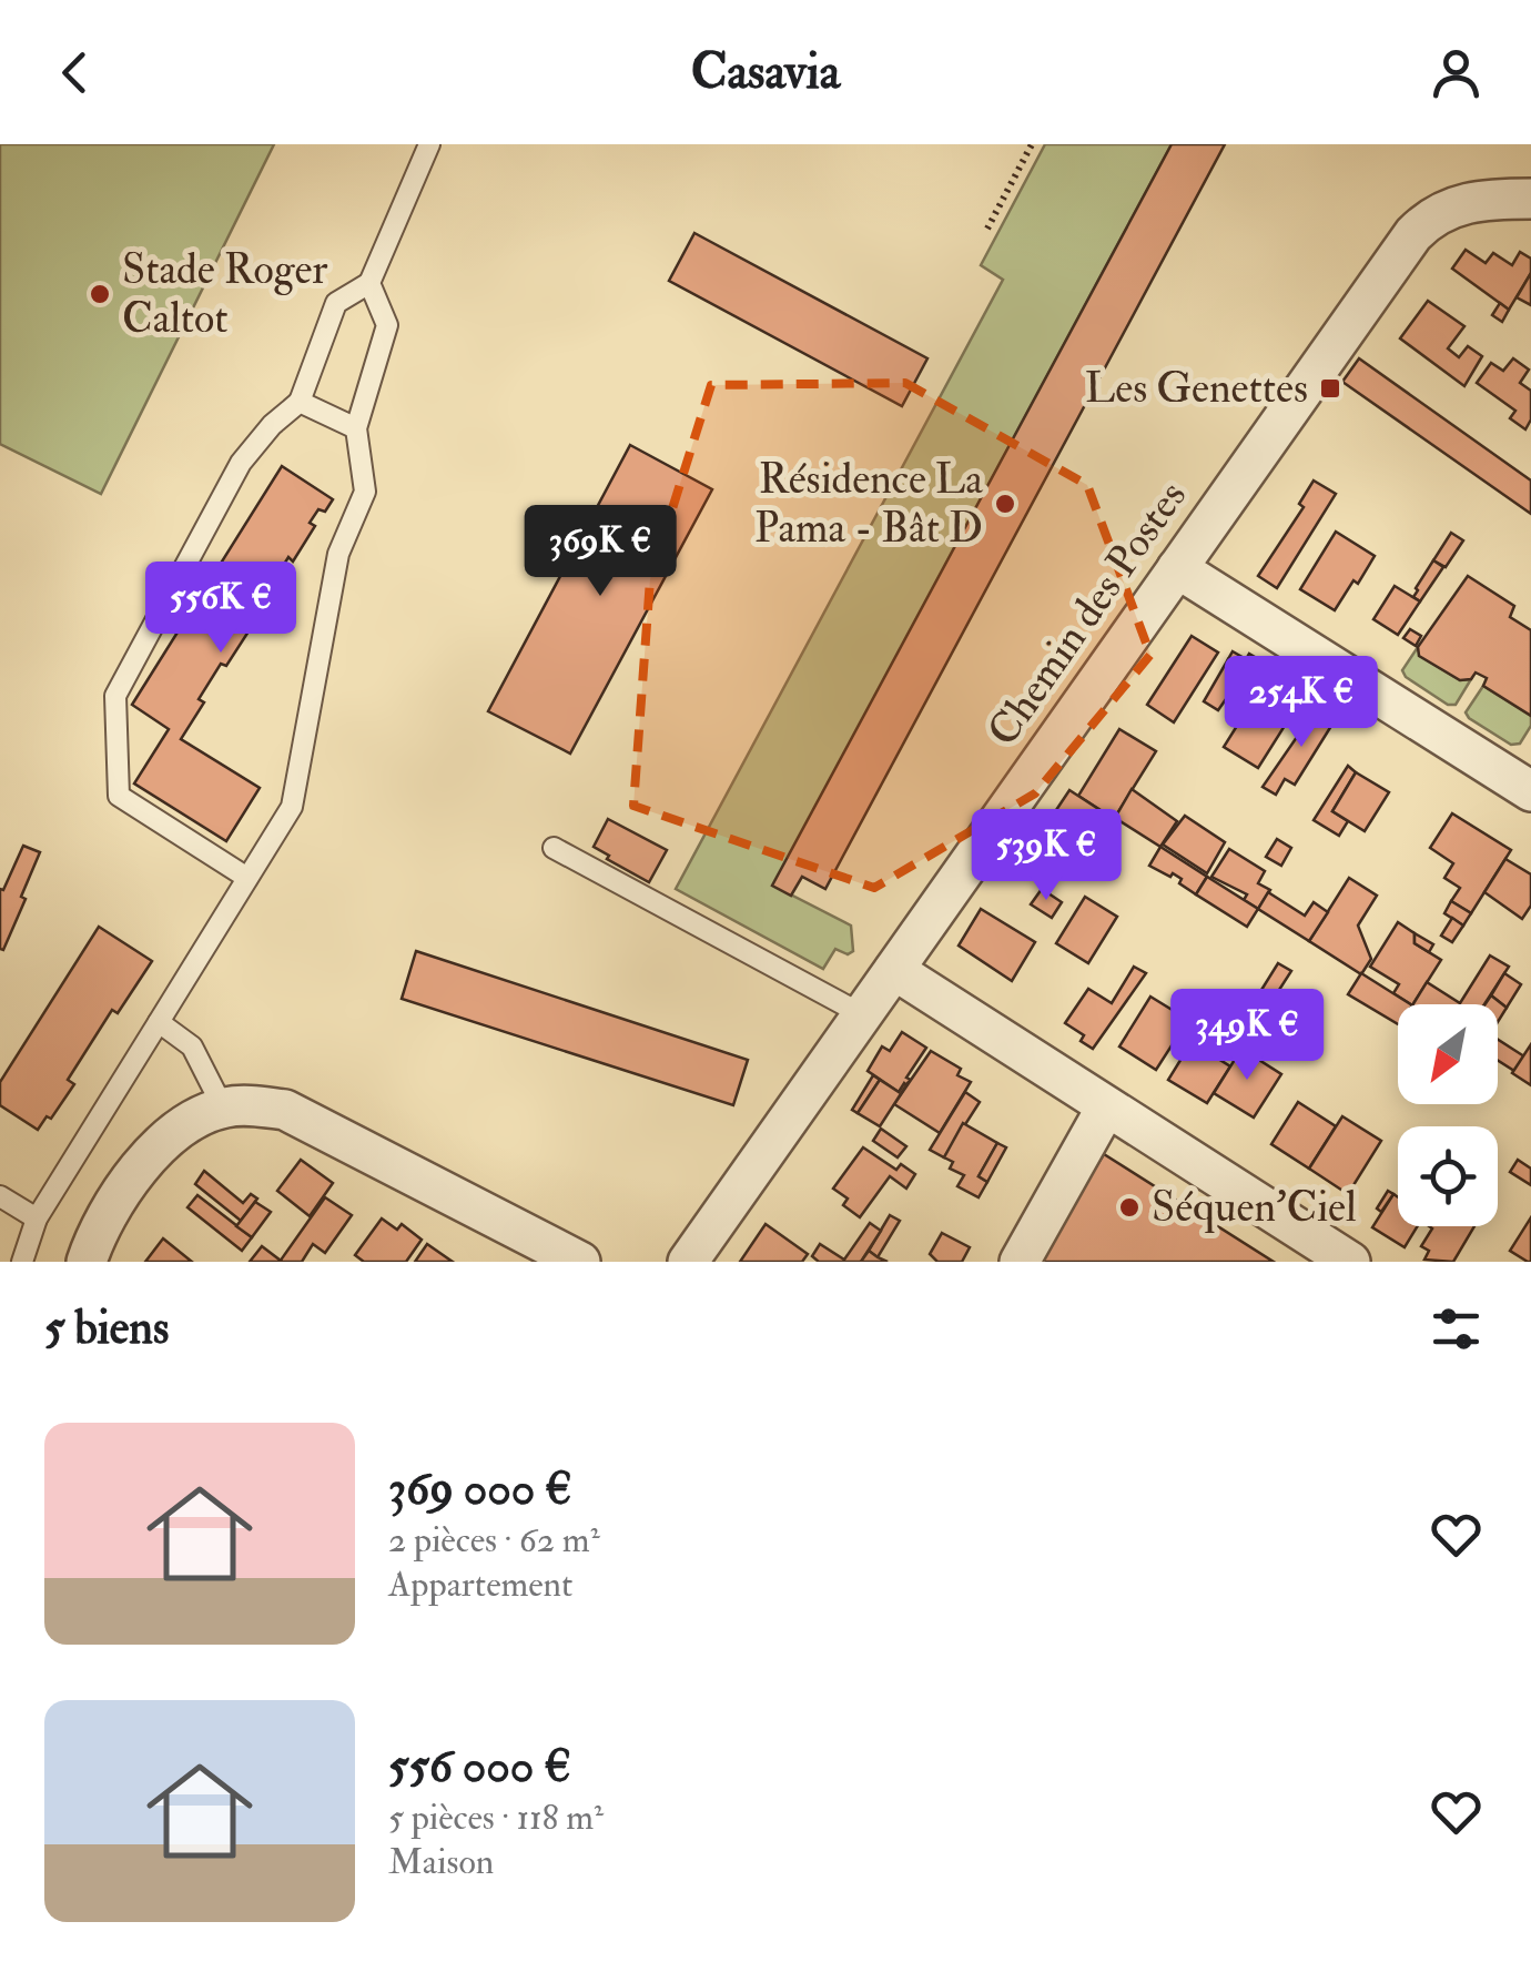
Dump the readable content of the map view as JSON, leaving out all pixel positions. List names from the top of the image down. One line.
{"streets":{"street":["Chemin des Postes"]},"places":{"other":["Stade Roger Caltot","Résidence La Pama - Bât D","Séquen'Ciel"],"transit":["Les Genettes"]},"north":"bottom left","page":{"header":"Casavia","price":["369K €","556K €","254K €","539K €","349K €"],"heading":"5 biens","list":[{"name":"369 000 €","note":"2 pièces · 62 m² · Appartement"},{"name":"556 000 €","note":"5 pièces · 118 m² · Maison"}]}}
